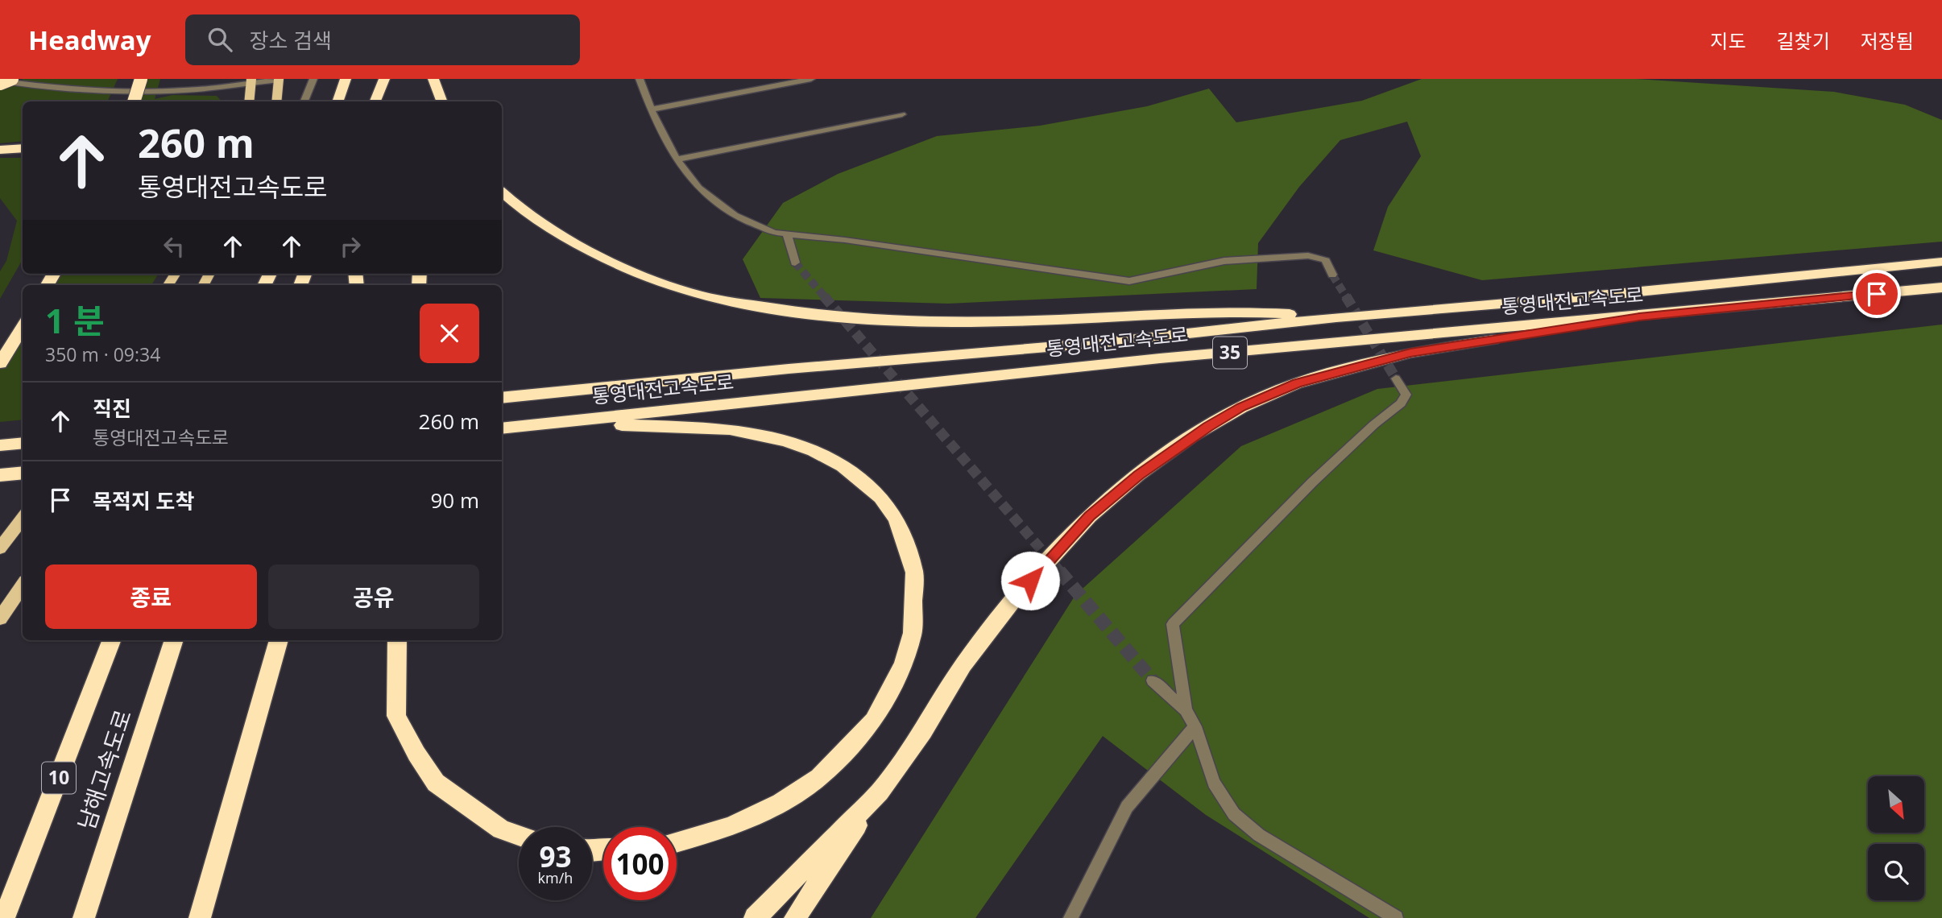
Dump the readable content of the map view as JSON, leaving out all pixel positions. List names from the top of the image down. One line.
{"streets":{"highway":["통영대전고속도로","35","남해고속도로","10"]},"north":"bottom right","page":{"header":"Headway","search":"장소 검색","nav":["지도","길찾기","저장됨"],"turn":["260 m","통영대전고속도로"],"heading":["1 분","350 m · 09:34"],"list":[{"name":"직진","note":"통영대전고속도로","value":"260 m"},{"name":"목적지 도착","value":"90 m"}],"buttons":["종료","공유"],"speed":"93 km/h","limit":"100"}}
